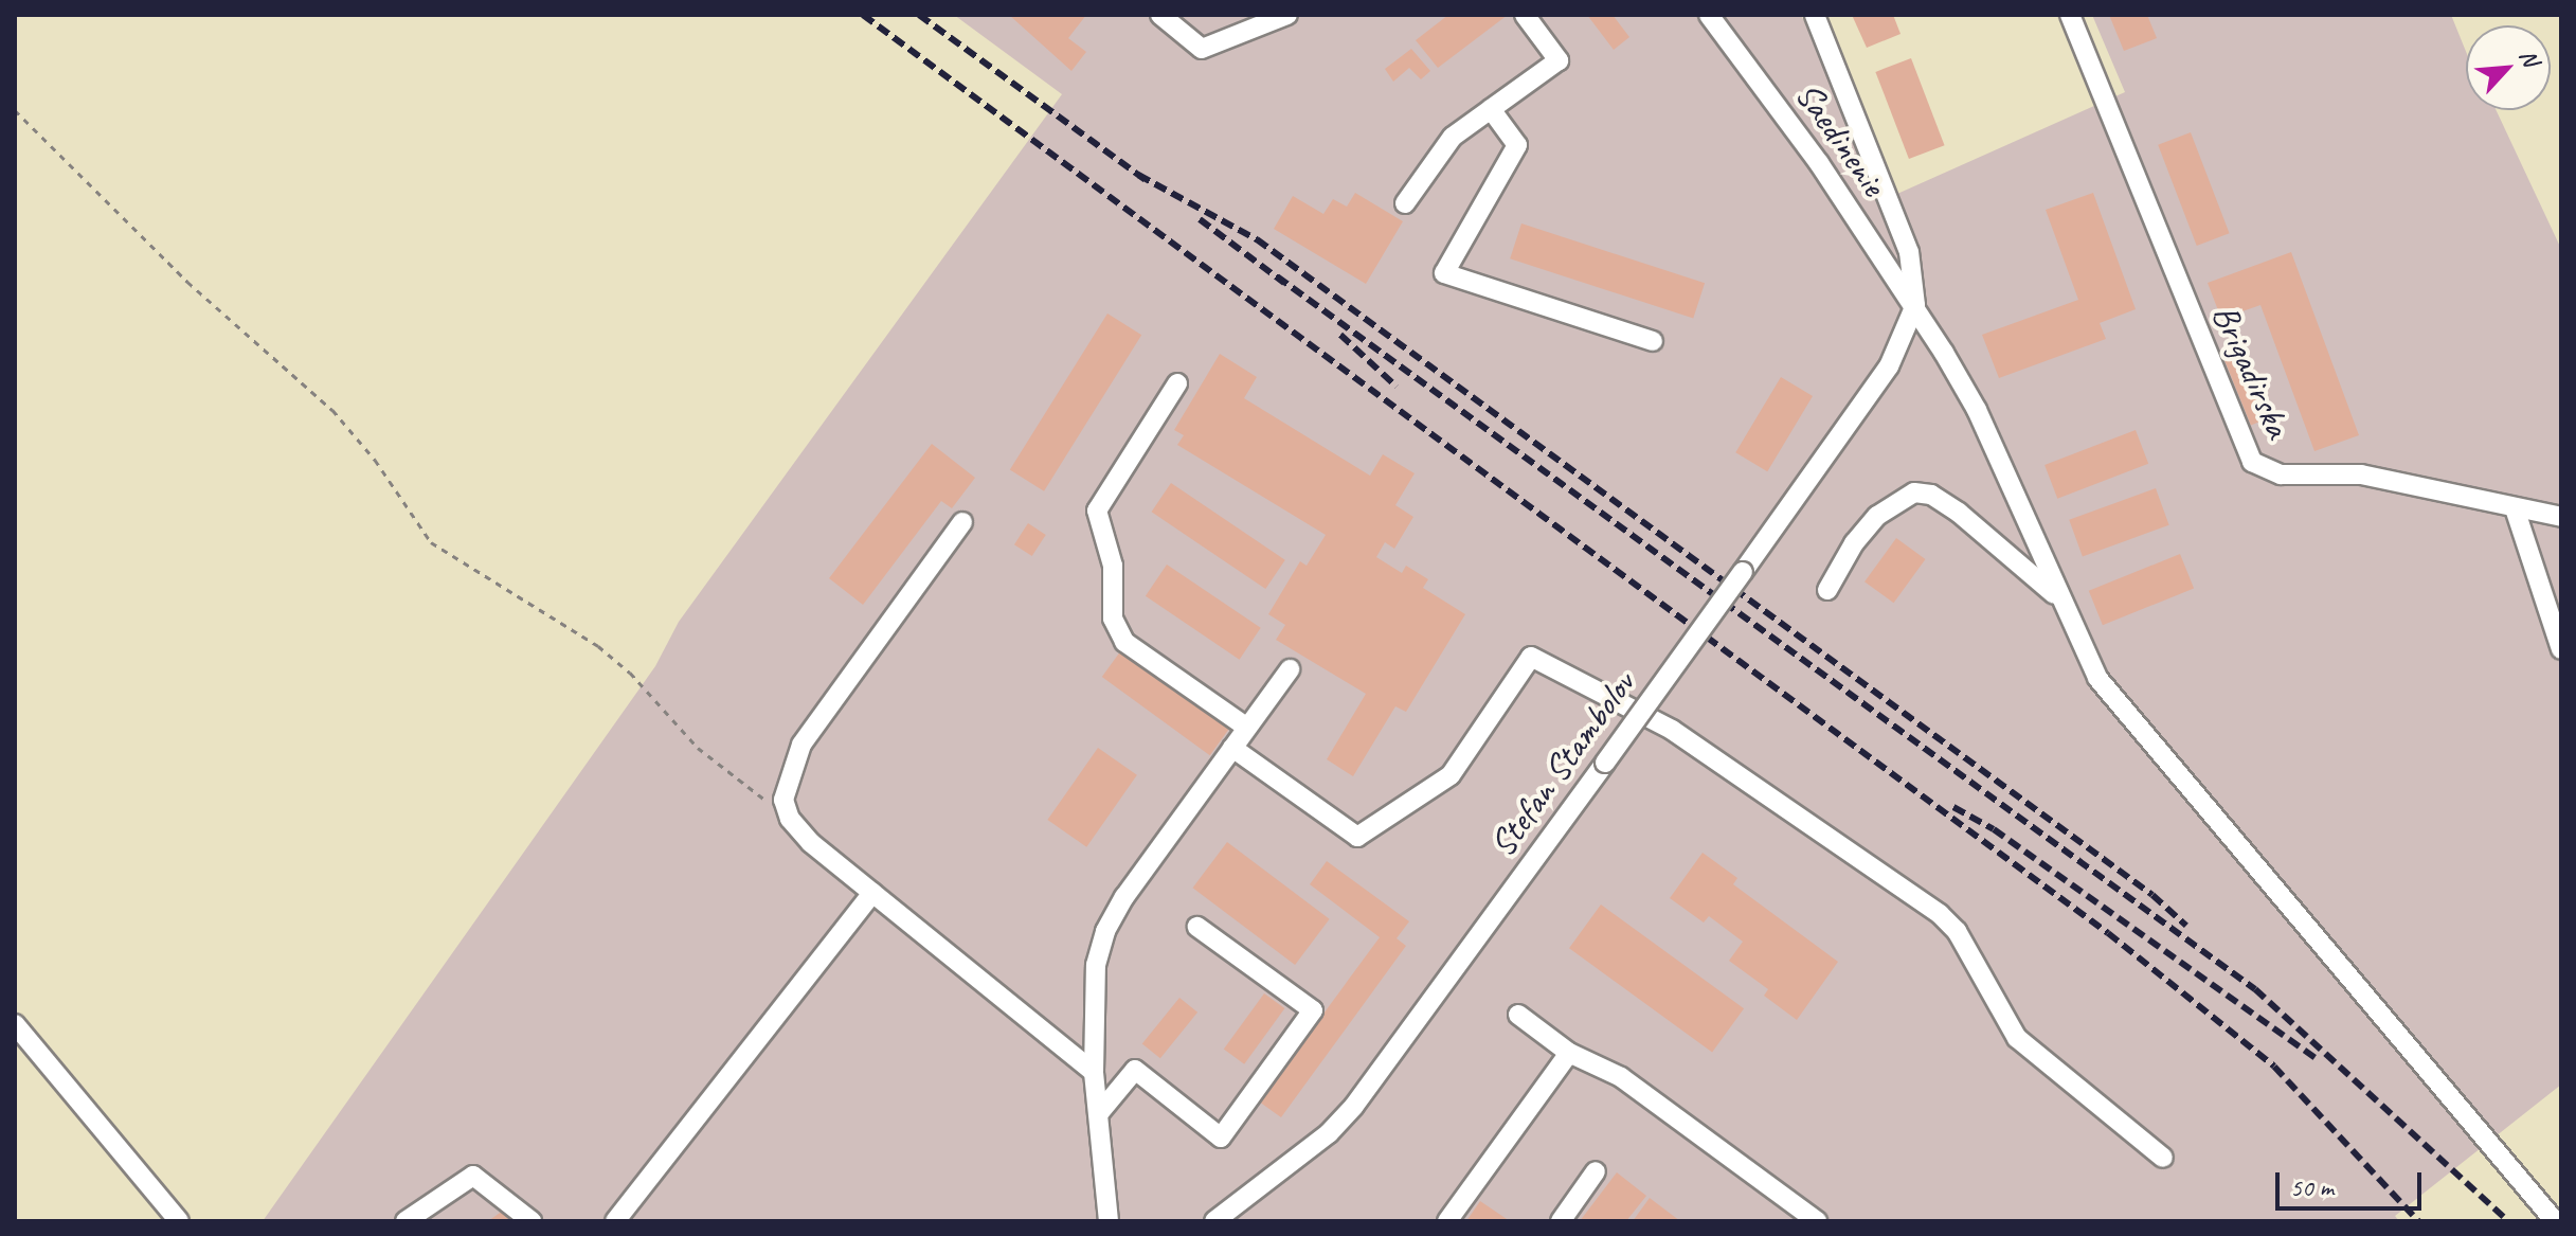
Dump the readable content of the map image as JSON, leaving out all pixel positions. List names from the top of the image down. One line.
{"streets":{"street":["Saedinenie","Brigadirska","Stefan Stambolov"]},"crossings":[["Saedinenie","Stefan Stambolov"]],"scale_bar":"50 m","north":"top right"}
